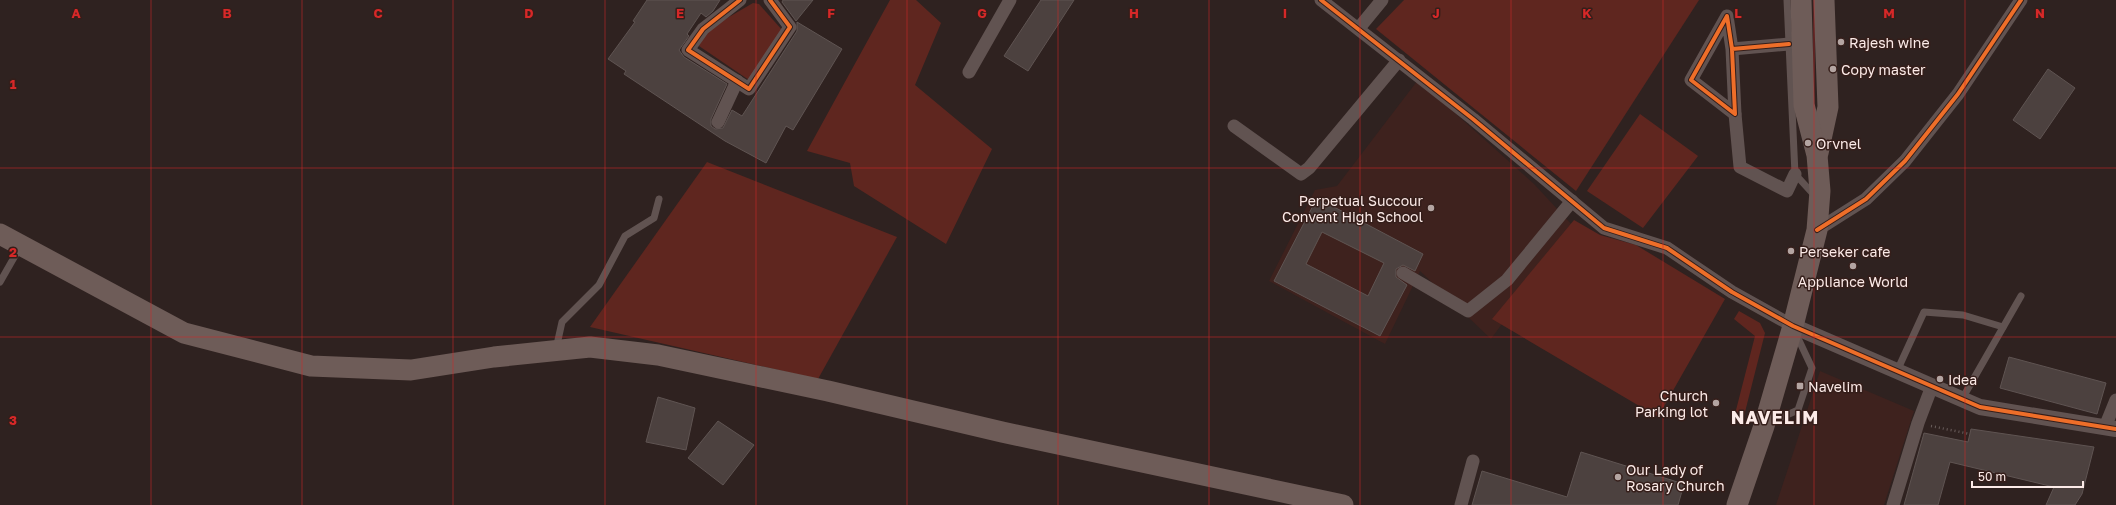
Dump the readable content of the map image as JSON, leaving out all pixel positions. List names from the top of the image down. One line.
{"districts":["NAVELIM"],"places":{"other":["Rajesh wine","Copy master","Orvnel","Perpetual Succour Convent High School","Perseker cafe","Appliance World","Idea","Church Parking lot","Our Lady of Rosary Church"],"transit":["Navelim"]},"scale_bar":"50 m","grid":{"columns":["A","B","C","D","E","F","G","H","I","J","K","L","M","N"],"rows":["1","2","3"]}}
